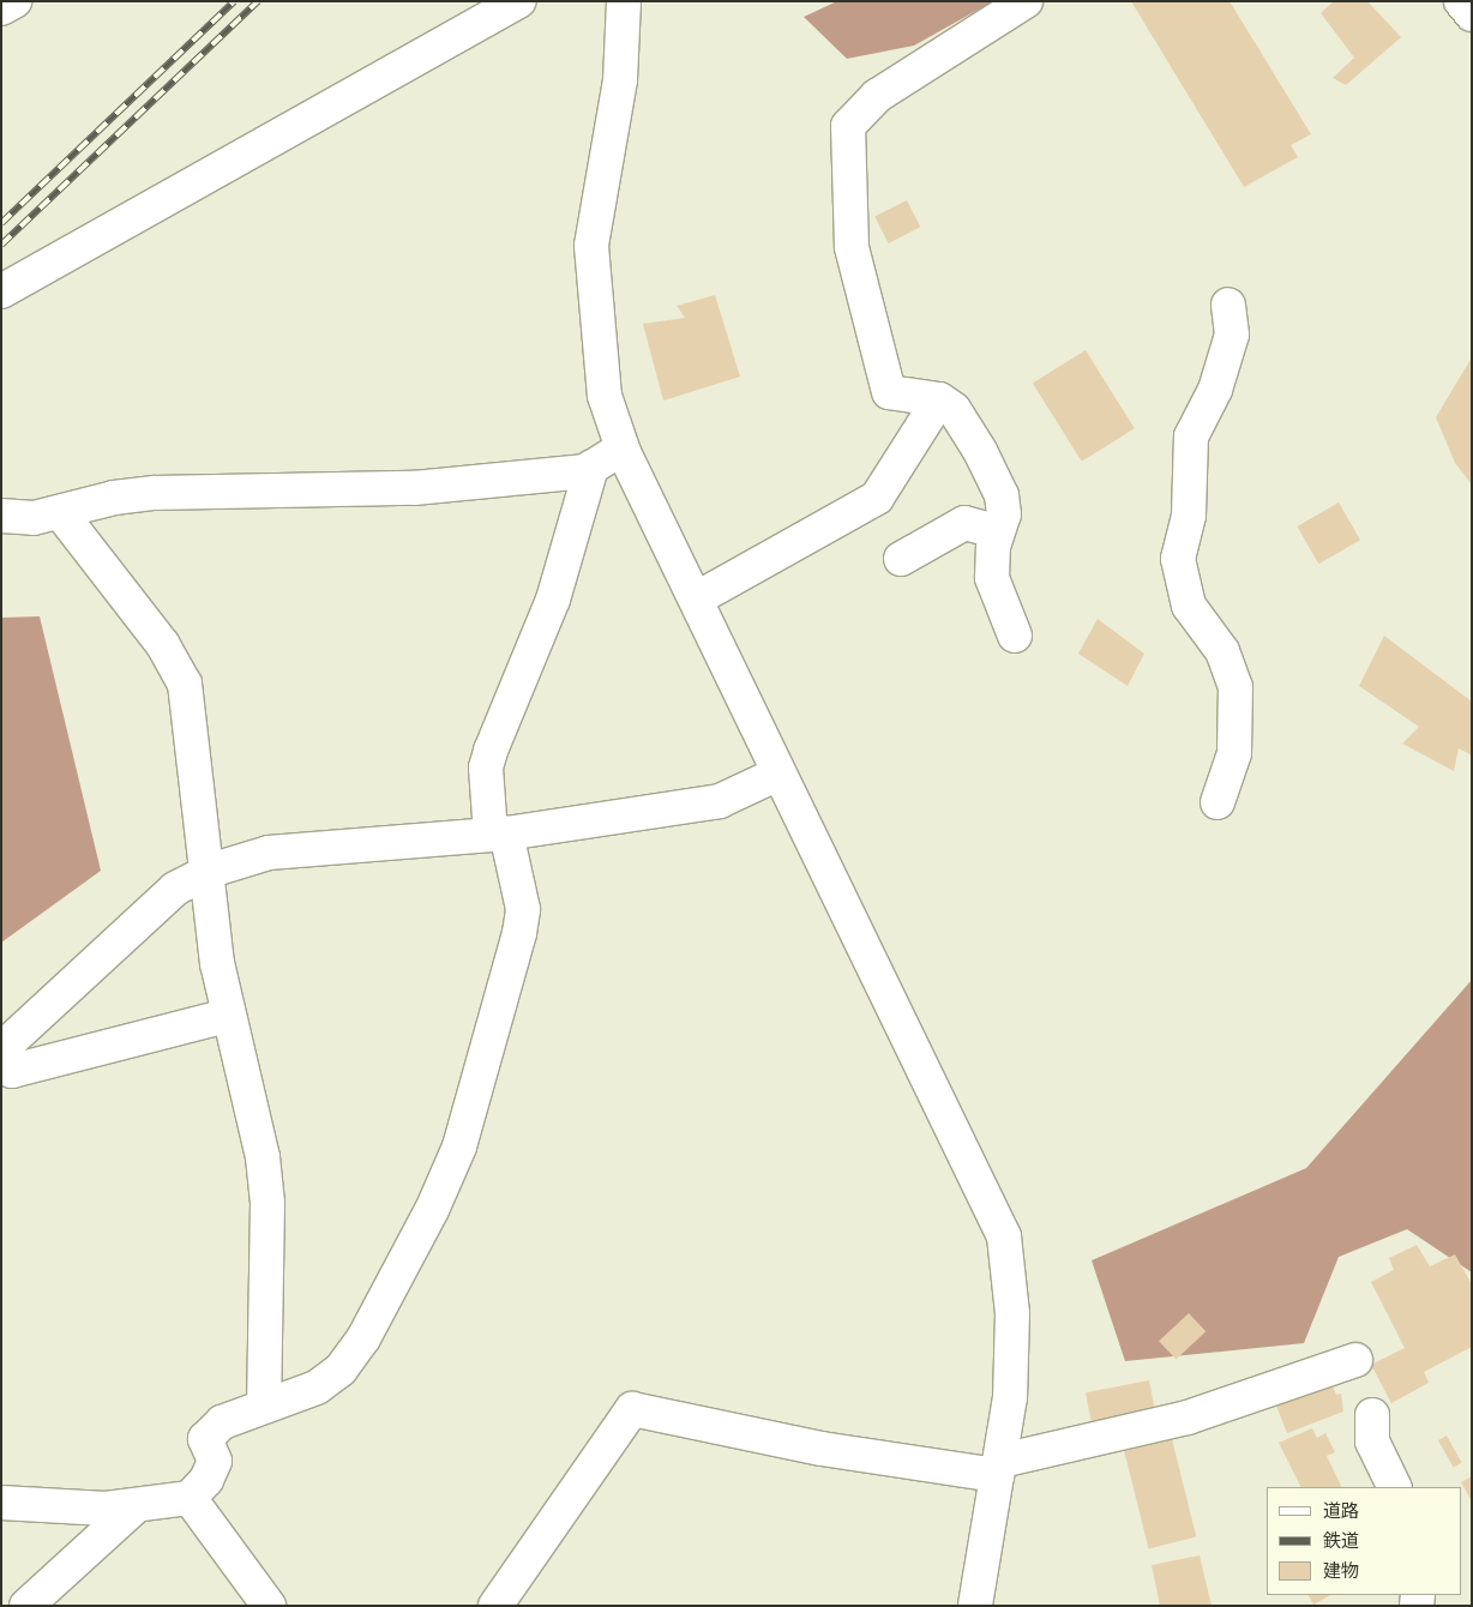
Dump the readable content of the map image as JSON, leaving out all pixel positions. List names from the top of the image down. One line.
{"legend":["道路","鉄道","建物"]}
